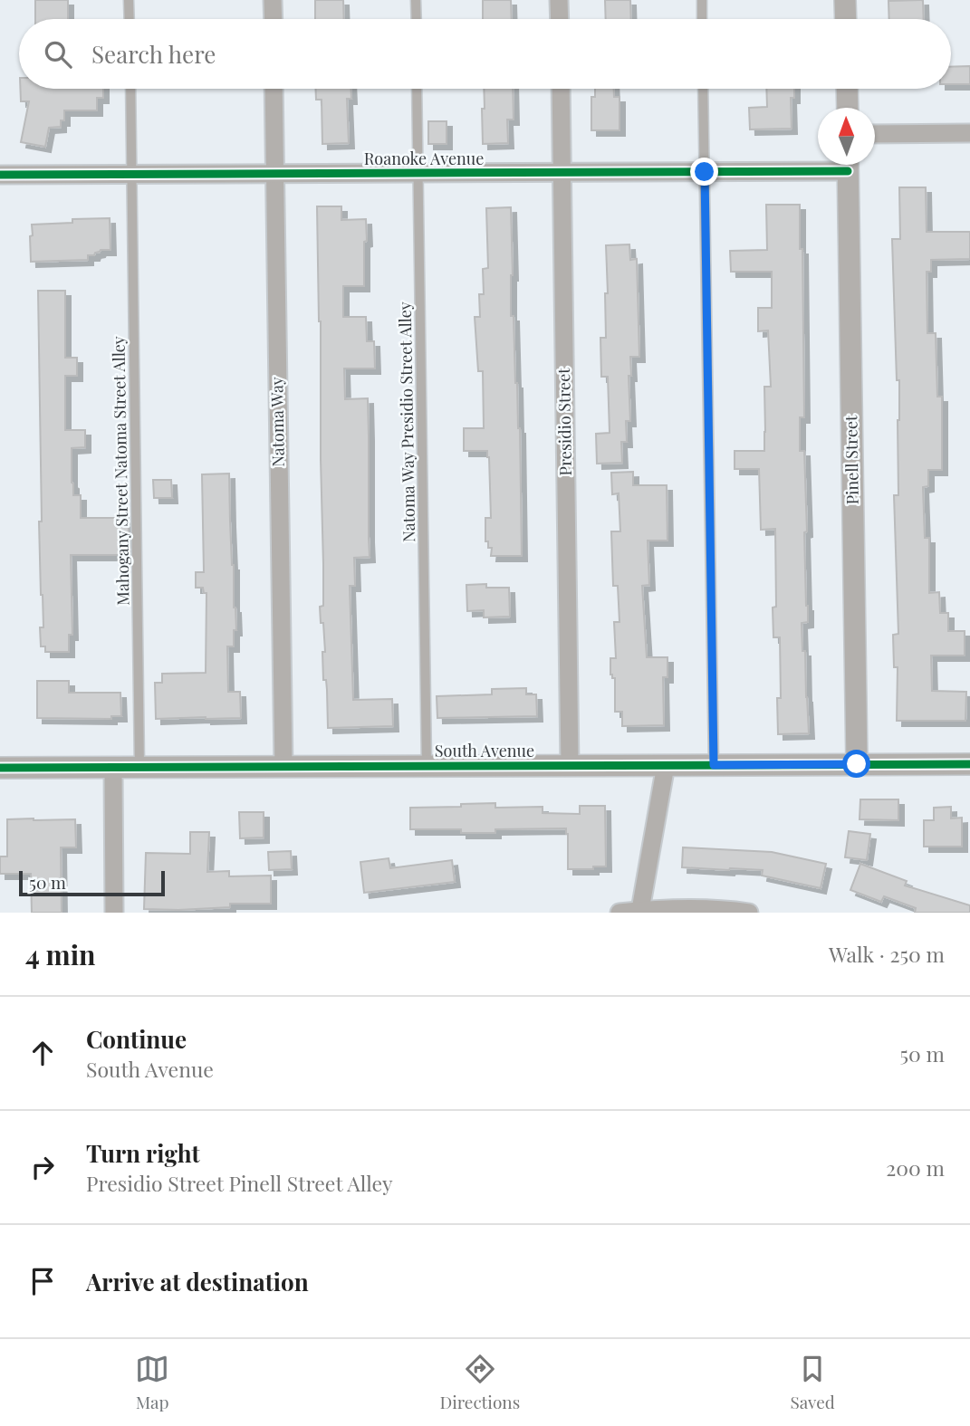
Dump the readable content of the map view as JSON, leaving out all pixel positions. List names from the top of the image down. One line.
{"streets":{"street":["Roanoke Avenue","Natoma Way","Presidio Street","Pinell Street","South Avenue"],"lane":["Natoma Way Presidio Street Alley","Mahogany Street Natoma Street Alley"]},"crossings":[["Roanoke Avenue","Natoma Way"],["Roanoke Avenue","Natoma Way Presidio Street Alley"],["Roanoke Avenue","Presidio Street"],["Roanoke Avenue","Mahogany Street Natoma Street Alley"],["Natoma Way","South Avenue"],["Natoma Way Presidio Street Alley","South Avenue"],["Presidio Street","South Avenue"],["Pinell Street","South Avenue"],["Mahogany Street Natoma Street Alley","South Avenue"]],"scale_bar":"50 m","north":"top","page":{"search":"Search here","scale":"50 m","heading":["4 min","Walk · 250 m"],"list":[["Continue","South Avenue","50 m"],["Turn right","Presidio Street Pinell Street Alley","200 m"],"Arrive at destination"],"nav":["Map","Directions","Saved"]}}
